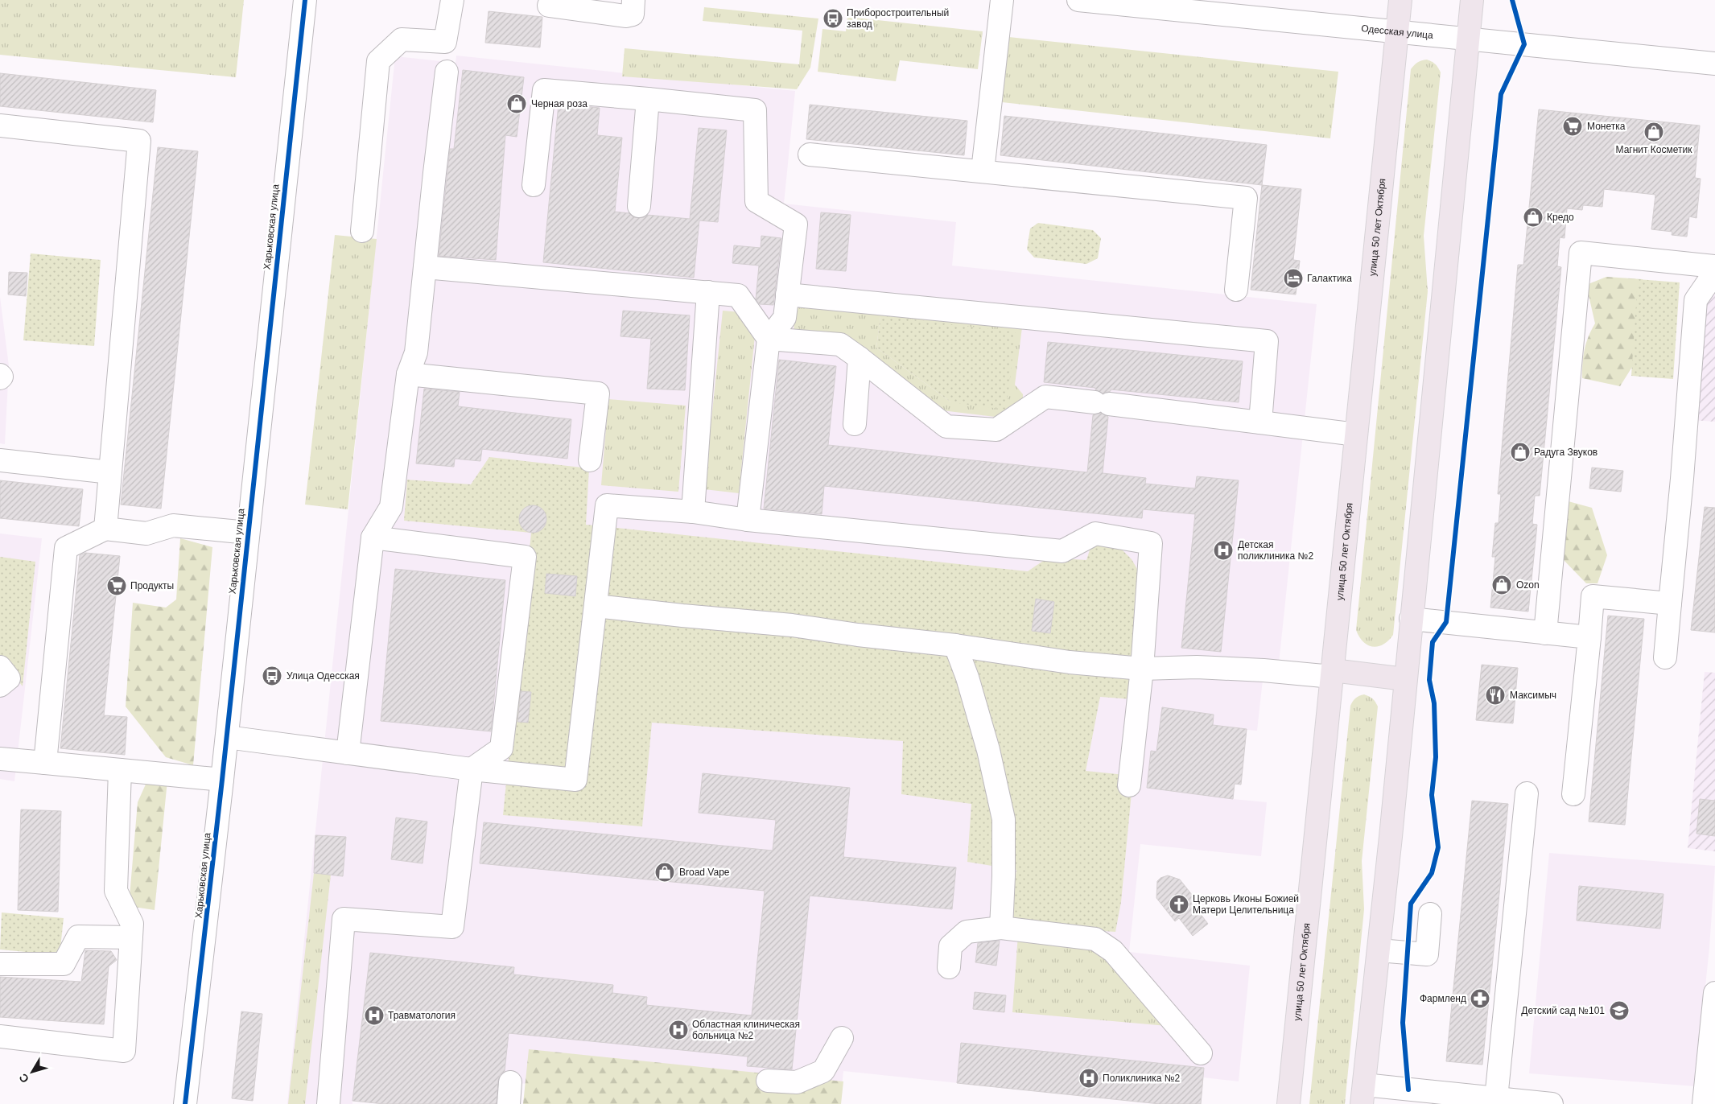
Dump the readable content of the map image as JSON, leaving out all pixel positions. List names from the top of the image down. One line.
{"streets":{"main road":["улица 50 лет Октября"],"street":["Одесская улица","Харьковская улица"]},"crossings":[["Одесская улица","улица 50 лет Октября"]],"places":{"bus stop":["Приборостроительный завод","Улица Одесская"],"shop":["Черная роза","Магнит Косметик","Кредо","Радуга Звуков","Ozon","Broad Vape"],"supermarket":["Монетка","Продукты"],"hotel":["Галактика"],"hospital":["Детская поликлиника №2","Травматология","Областная клиническая больница №2","Поликлиника №2"],"restaurant":["Максимыч"],"church":["Церковь Иконы Божией Матери Целительница"],"pharmacy":["Фармленд"],"school or university":["Детский сад №101"]},"north":"bottom left"}
